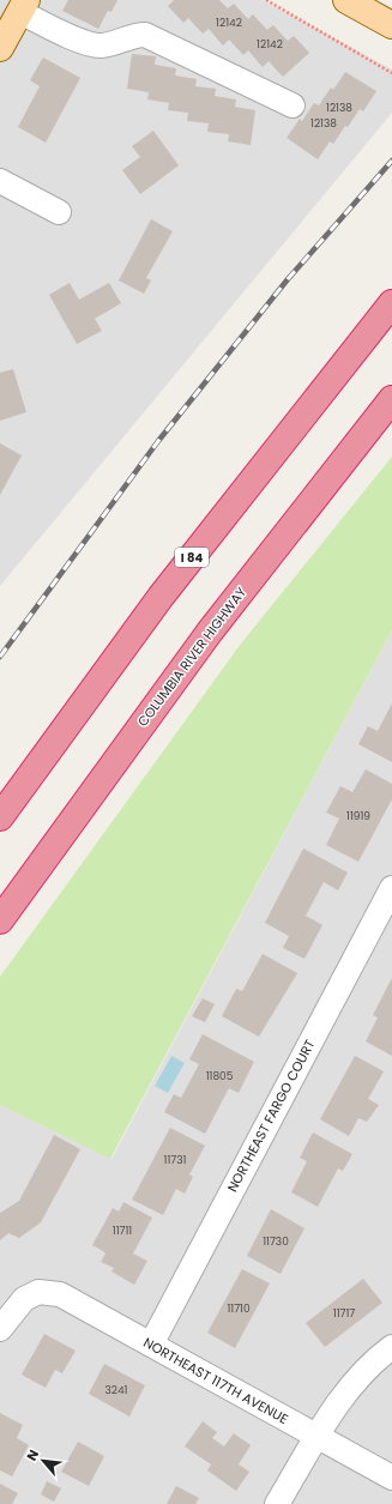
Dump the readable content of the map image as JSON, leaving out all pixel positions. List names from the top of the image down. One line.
{"streets":{"highway":["I 84","COLUMBIA RIVER HIGHWAY"],"street":["NORTHEAST FARGO COURT","NORTHEAST 117TH AVENUE"]},"crossings":[["NORTHEAST FARGO COURT","NORTHEAST 117TH AVENUE"]],"house_numbers":["12142","12142","12138","12138","11919","11805","11731","11711","11730","11710","11717","3241"],"north":"top left"}
